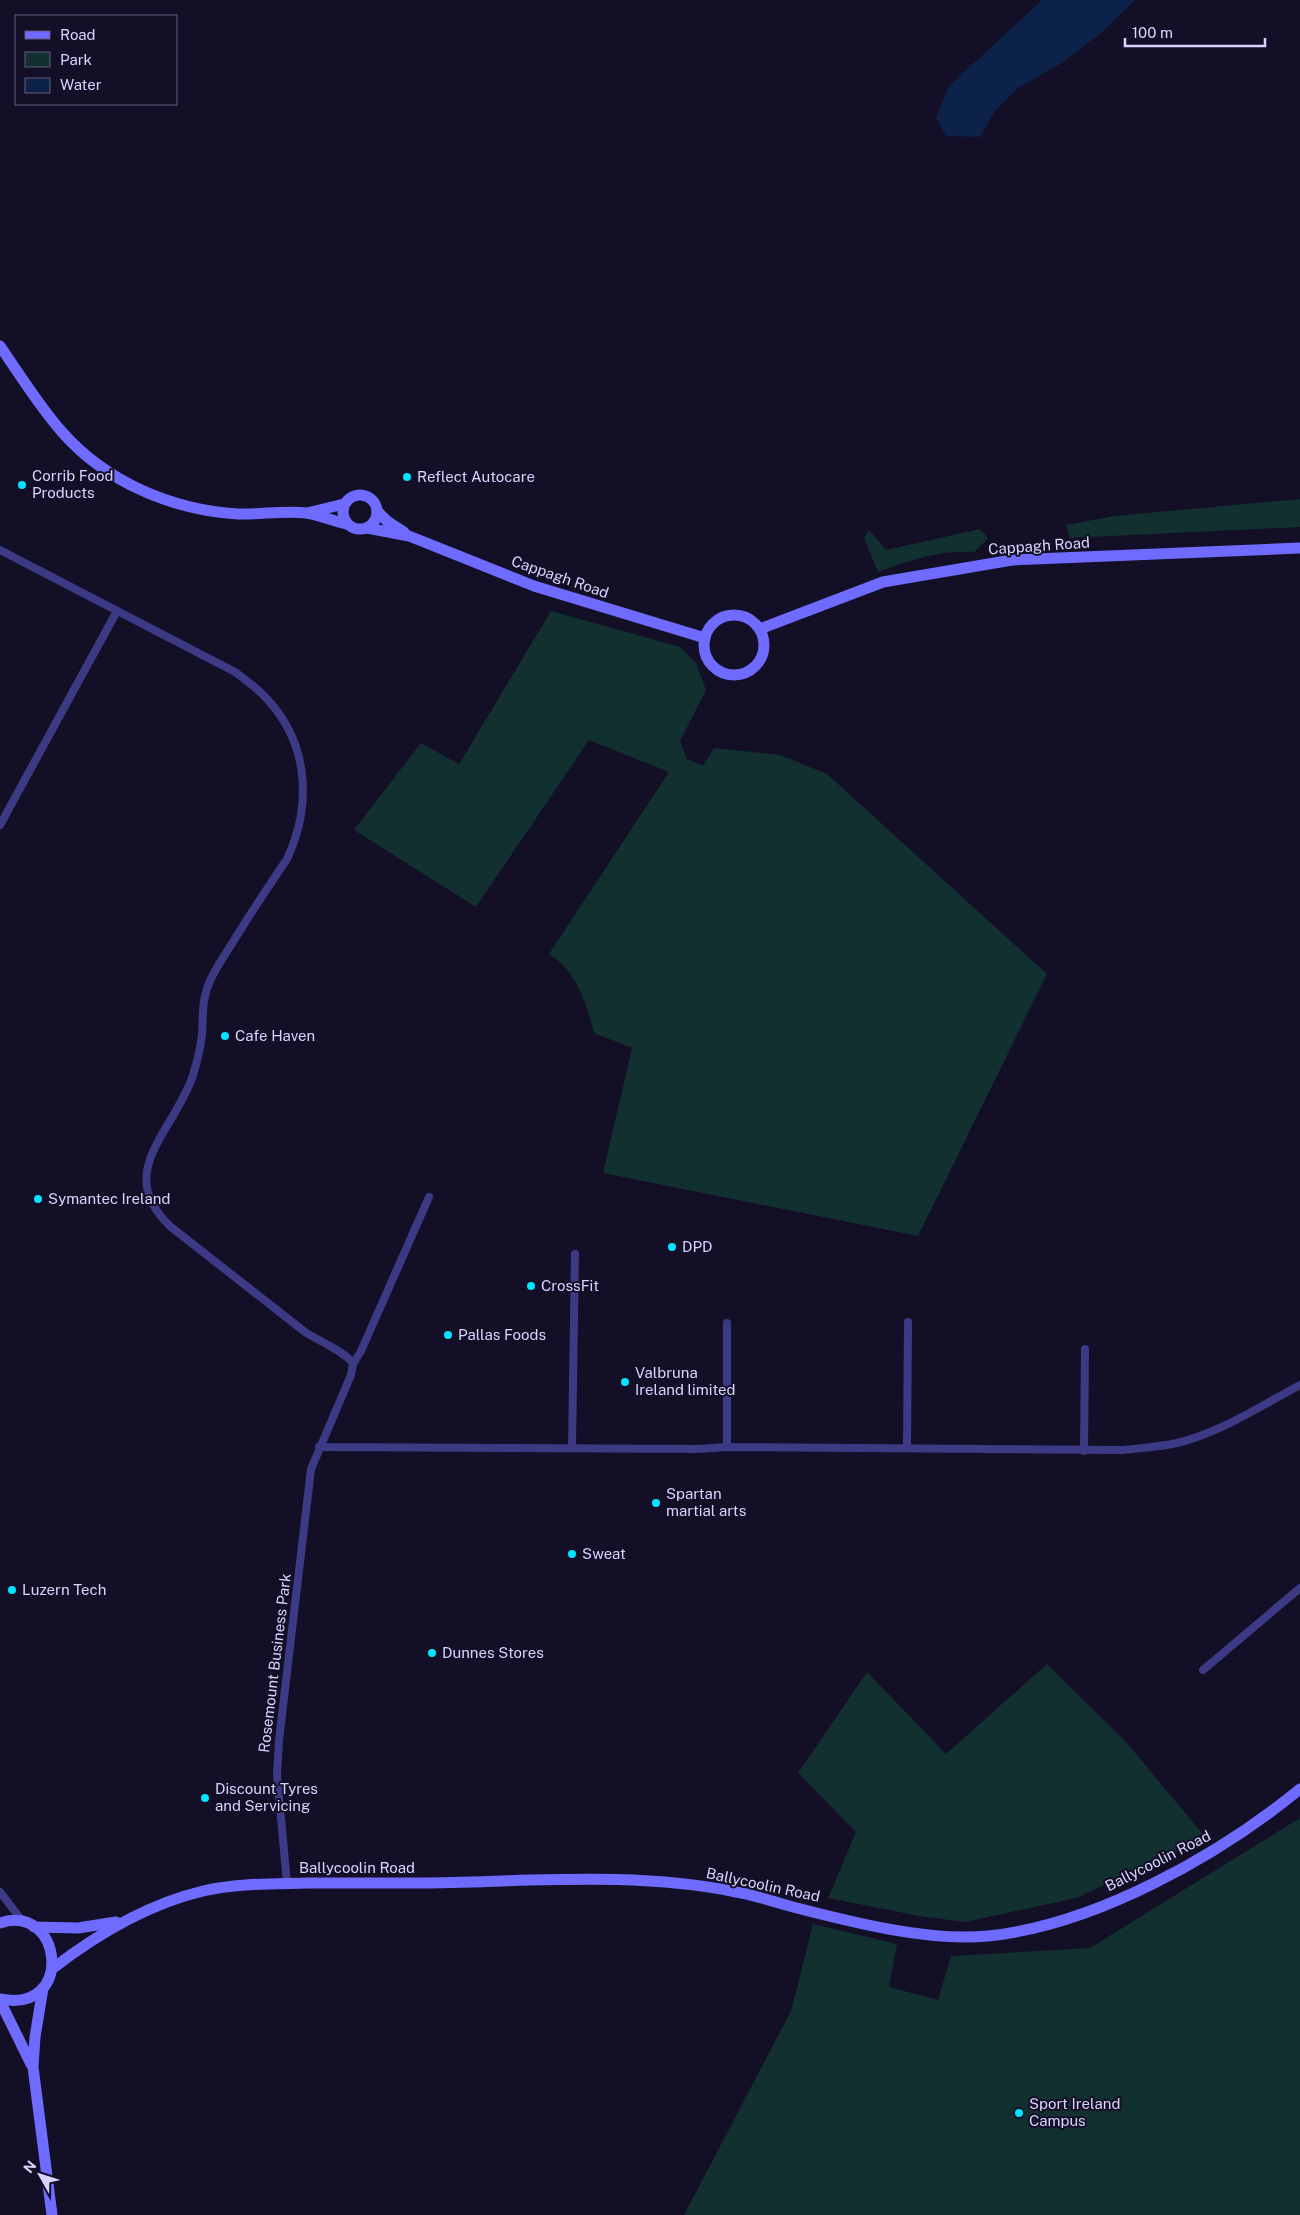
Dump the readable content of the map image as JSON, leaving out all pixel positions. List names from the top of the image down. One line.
{"streets":{"street":["Cappagh Road","Rosemount Business Park","Ballycoolin Road"]},"crossings":[["Rosemount Business Park","Ballycoolin Road"]],"places":["Reflect Autocare","Corrib Food Products","Cafe Haven","Symantec Ireland","DPD","CrossFit","Pallas Foods","Valbruna Ireland limited","Spartan martial arts","Sweat","Luzern Tech","Dunnes Stores","Discount Tyres and Servicing","Sport Ireland Campus"],"legend":["Road","Park","Water"],"scale_bar":"100 m","north":"top left"}
